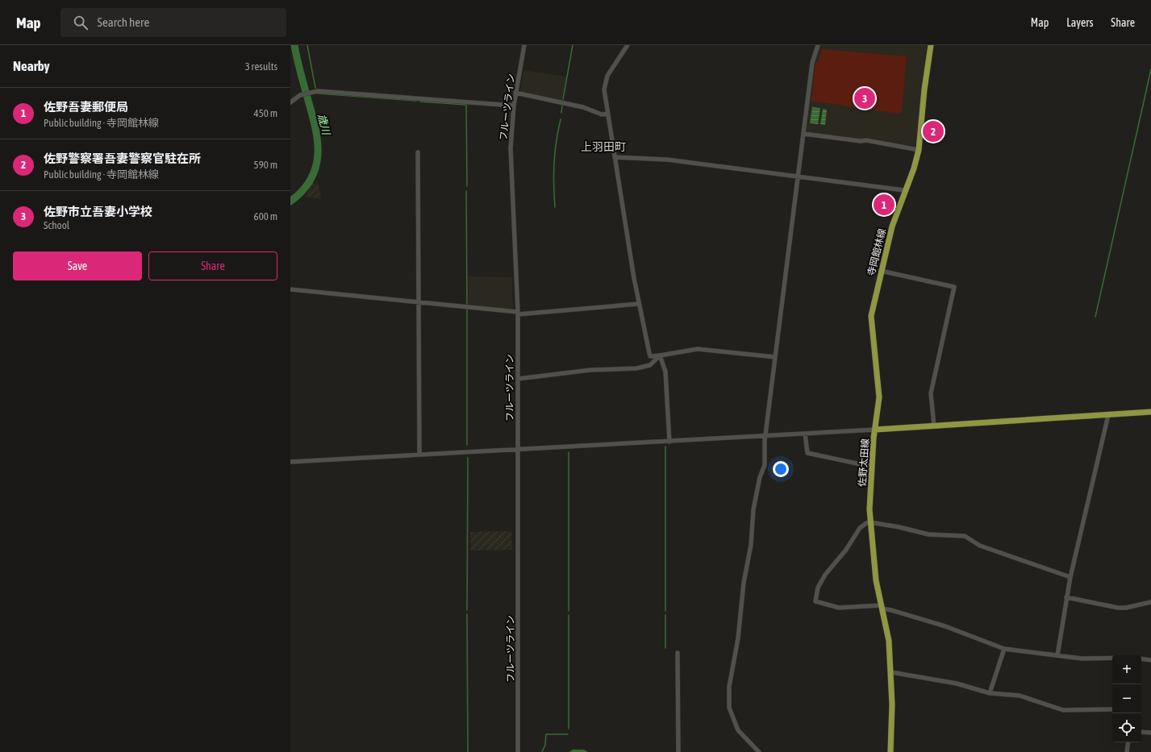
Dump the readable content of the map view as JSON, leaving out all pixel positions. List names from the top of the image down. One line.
{"streets":{"main road":["寺岡館林線","佐野太田線"],"street":["フルーツライン"]},"crossings":[["寺岡館林線","佐野太田線"]],"districts":["上羽田町"],"water":["歳川"],"page":{"header":"Map","search":"Search here","nav":["Map","Layers","Share"],"heading":["Nearby","3 results"],"pins":["3","2","1"],"list":[{"mark":"1","name":"佐野吾妻郵便局","note":"Public building · 寺岡館林線","value":"450 m"},{"mark":"2","name":"佐野警察署吾妻警察官駐在所","note":"Public building · 寺岡館林線","value":"590 m"},{"mark":"3","name":"佐野市立吾妻小学校","note":"School","value":"600 m"}],"buttons":["Save","Share"],"map_buttons":["+","−"]}}
